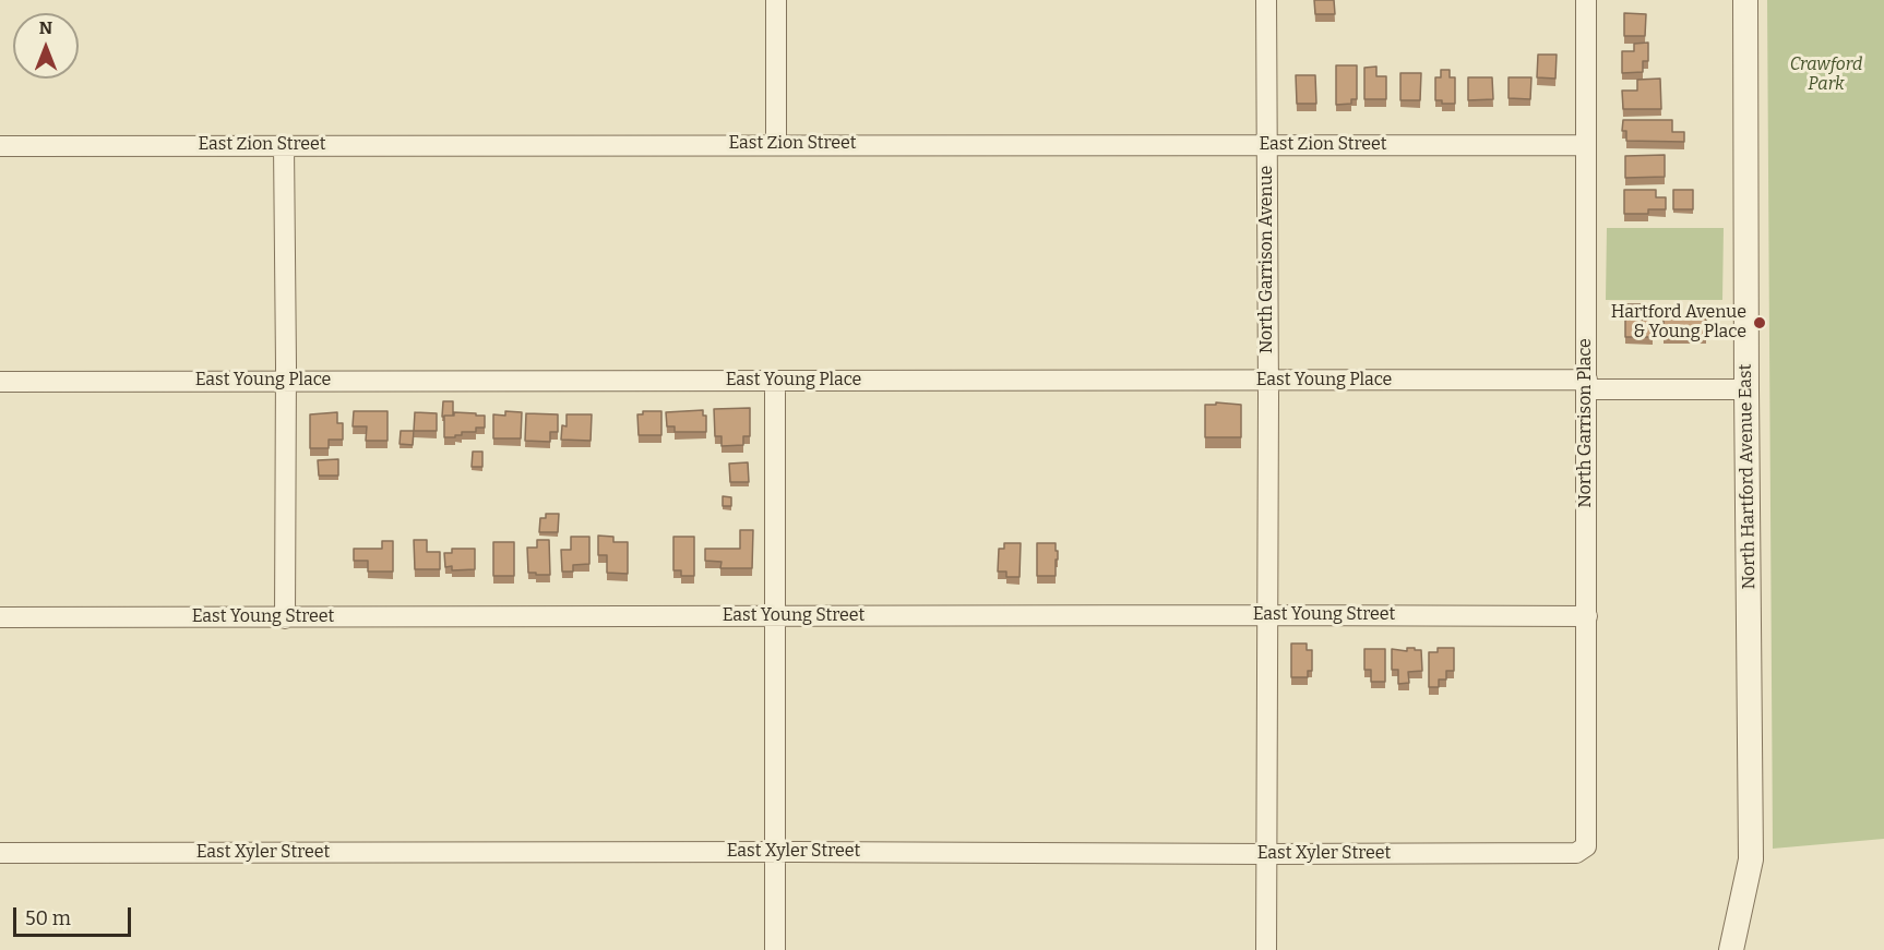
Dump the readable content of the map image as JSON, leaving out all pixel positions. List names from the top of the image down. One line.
{"streets":{"street":["East Zion Street","North Garrison Avenue","East Young Place","North Garrison Place","North Hartford Avenue East","East Young Street","East Xyler Street"]},"crossings":[["East Zion Street","North Garrison Avenue"],["East Zion Street","North Garrison Place"],["North Garrison Avenue","East Young Place"],["North Garrison Avenue","East Young Street"],["North Garrison Avenue","East Xyler Street"],["East Young Place","North Garrison Place"],["East Young Place","North Hartford Avenue East"],["North Garrison Place","East Young Street"],["North Garrison Place","East Xyler Street"]],"parks":["Crawford Park"],"places":["Hartford Avenue & Young Place"],"scale_bar":"50 m","north":"top"}
